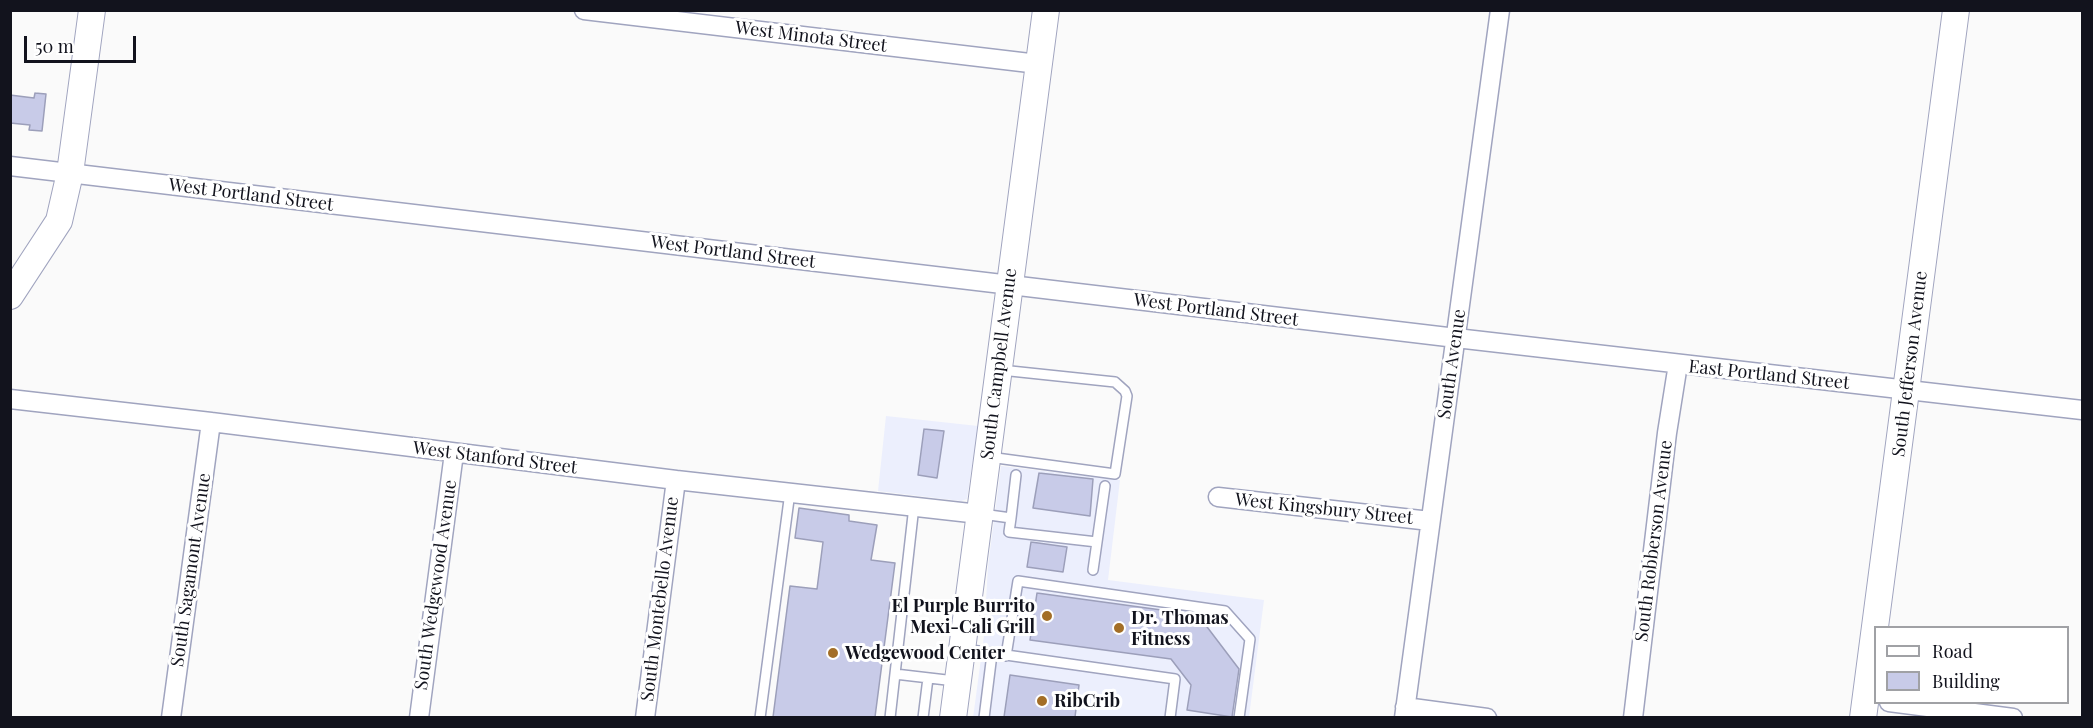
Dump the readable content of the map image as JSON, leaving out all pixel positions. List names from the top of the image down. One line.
{"streets":{"main road":["South Campbell Avenue","South Jefferson Avenue"],"street":["West Minota Street","West Portland Street","South Avenue","East Portland Street","West Stanford Street","West Kingsbury Street","South Robberson Avenue","South Sagamont Avenue","South Wedgewood Avenue","South Montebello Avenue"]},"crossings":[["West Minota Street","South Campbell Avenue"],["West Portland Street","South Campbell Avenue"],["West Portland Street","South Avenue"],["West Portland Street","East Portland Street"],["South Campbell Avenue","West Stanford Street"],["South Avenue","East Portland Street"],["South Avenue","West Kingsbury Street"],["South Jefferson Avenue","East Portland Street"],["East Portland Street","South Robberson Avenue"],["West Stanford Street","South Sagamont Avenue"],["West Stanford Street","South Wedgewood Avenue"],["West Stanford Street","South Montebello Avenue"]],"places":["El Purple Burrito Mexi-Cali Grill","Dr. Thomas Fitness","Wedgewood Center","RibCrib"],"legend":["Road","Building"],"scale_bar":"50 m"}
